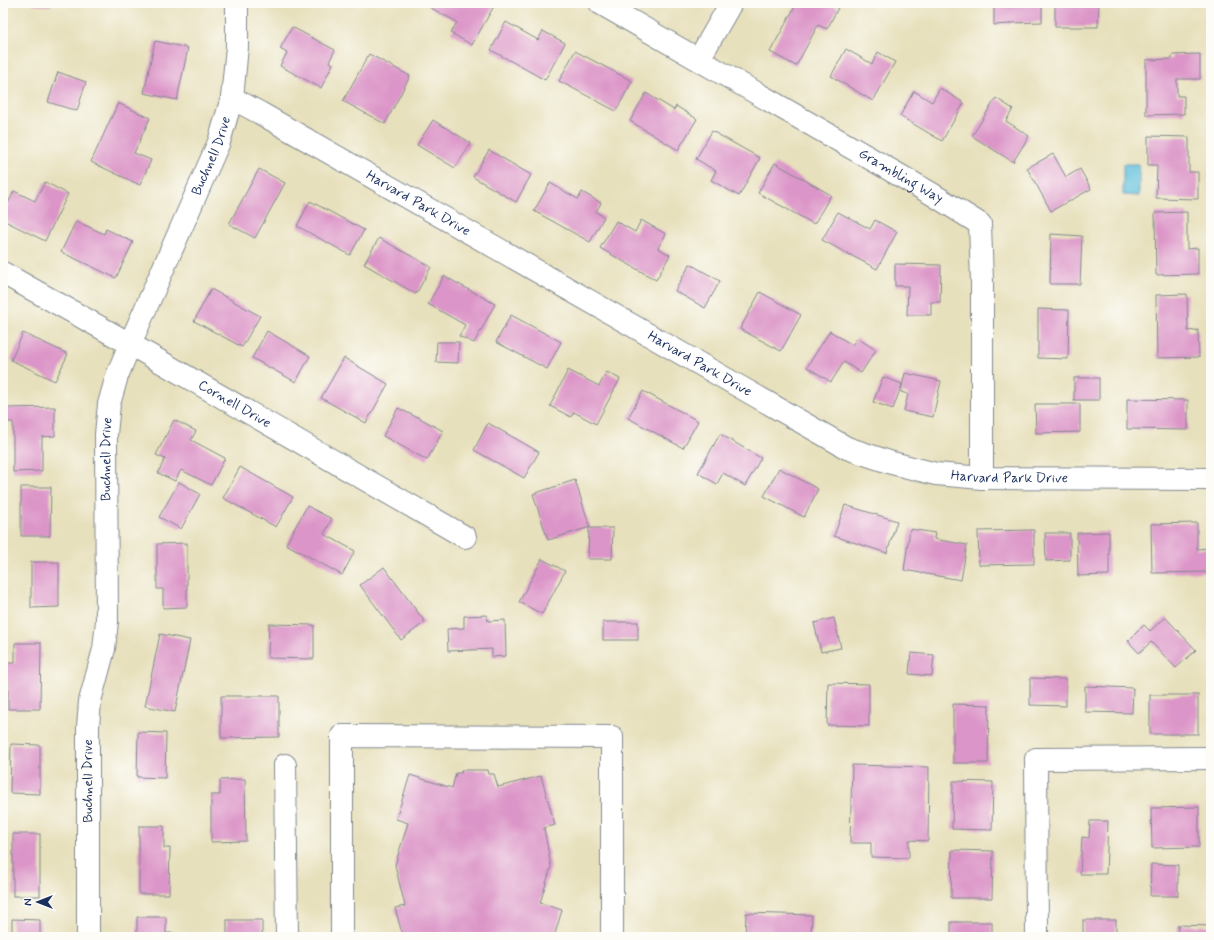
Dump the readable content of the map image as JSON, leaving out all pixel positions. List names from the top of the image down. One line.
{"streets":{"street":["Buchnell Drive","Grambling Way","Harvard Park Drive","Cornell Drive"]},"crossings":[["Buchnell Drive","Harvard Park Drive"],["Buchnell Drive","Cornell Drive"],["Grambling Way","Harvard Park Drive"]],"north":"left"}
